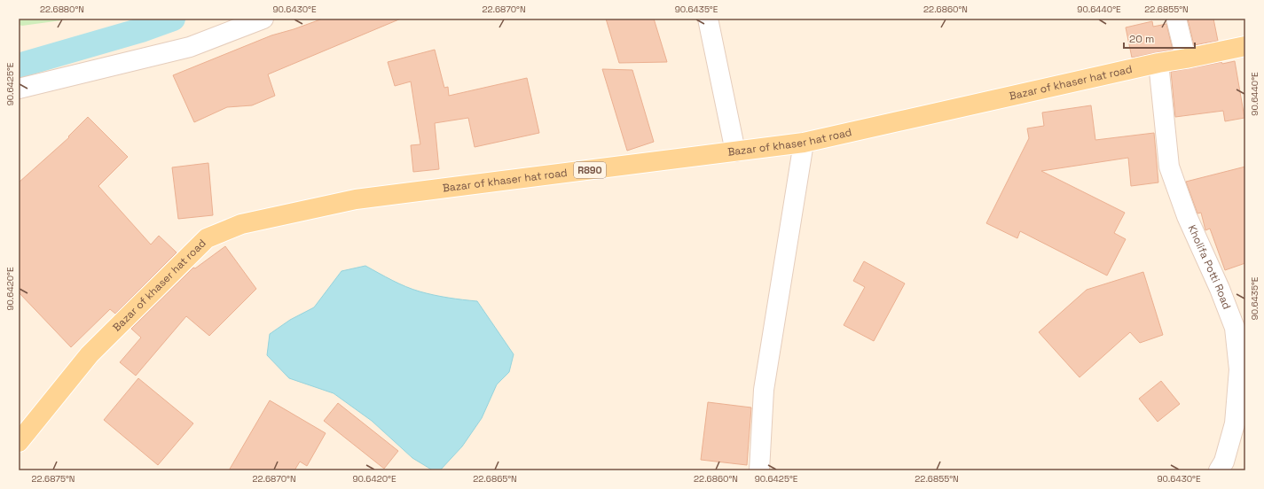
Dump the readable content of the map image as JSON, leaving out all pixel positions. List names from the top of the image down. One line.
{"streets":{"main road":["Bazar of khaser hat road","R890"],"street":["Kholifa Potti Road"]},"crossings":[["Bazar of khaser hat road","Kholifa Potti Road"]],"scale_bar":"20 m","coordinates":["22.6880°N","90.6430°E","22.6870°N","90.6435°E","22.6860°N","90.6440°E","22.6855°N","90.6425°E","90.6420°E","22.6875°N","22.6865°N"]}
